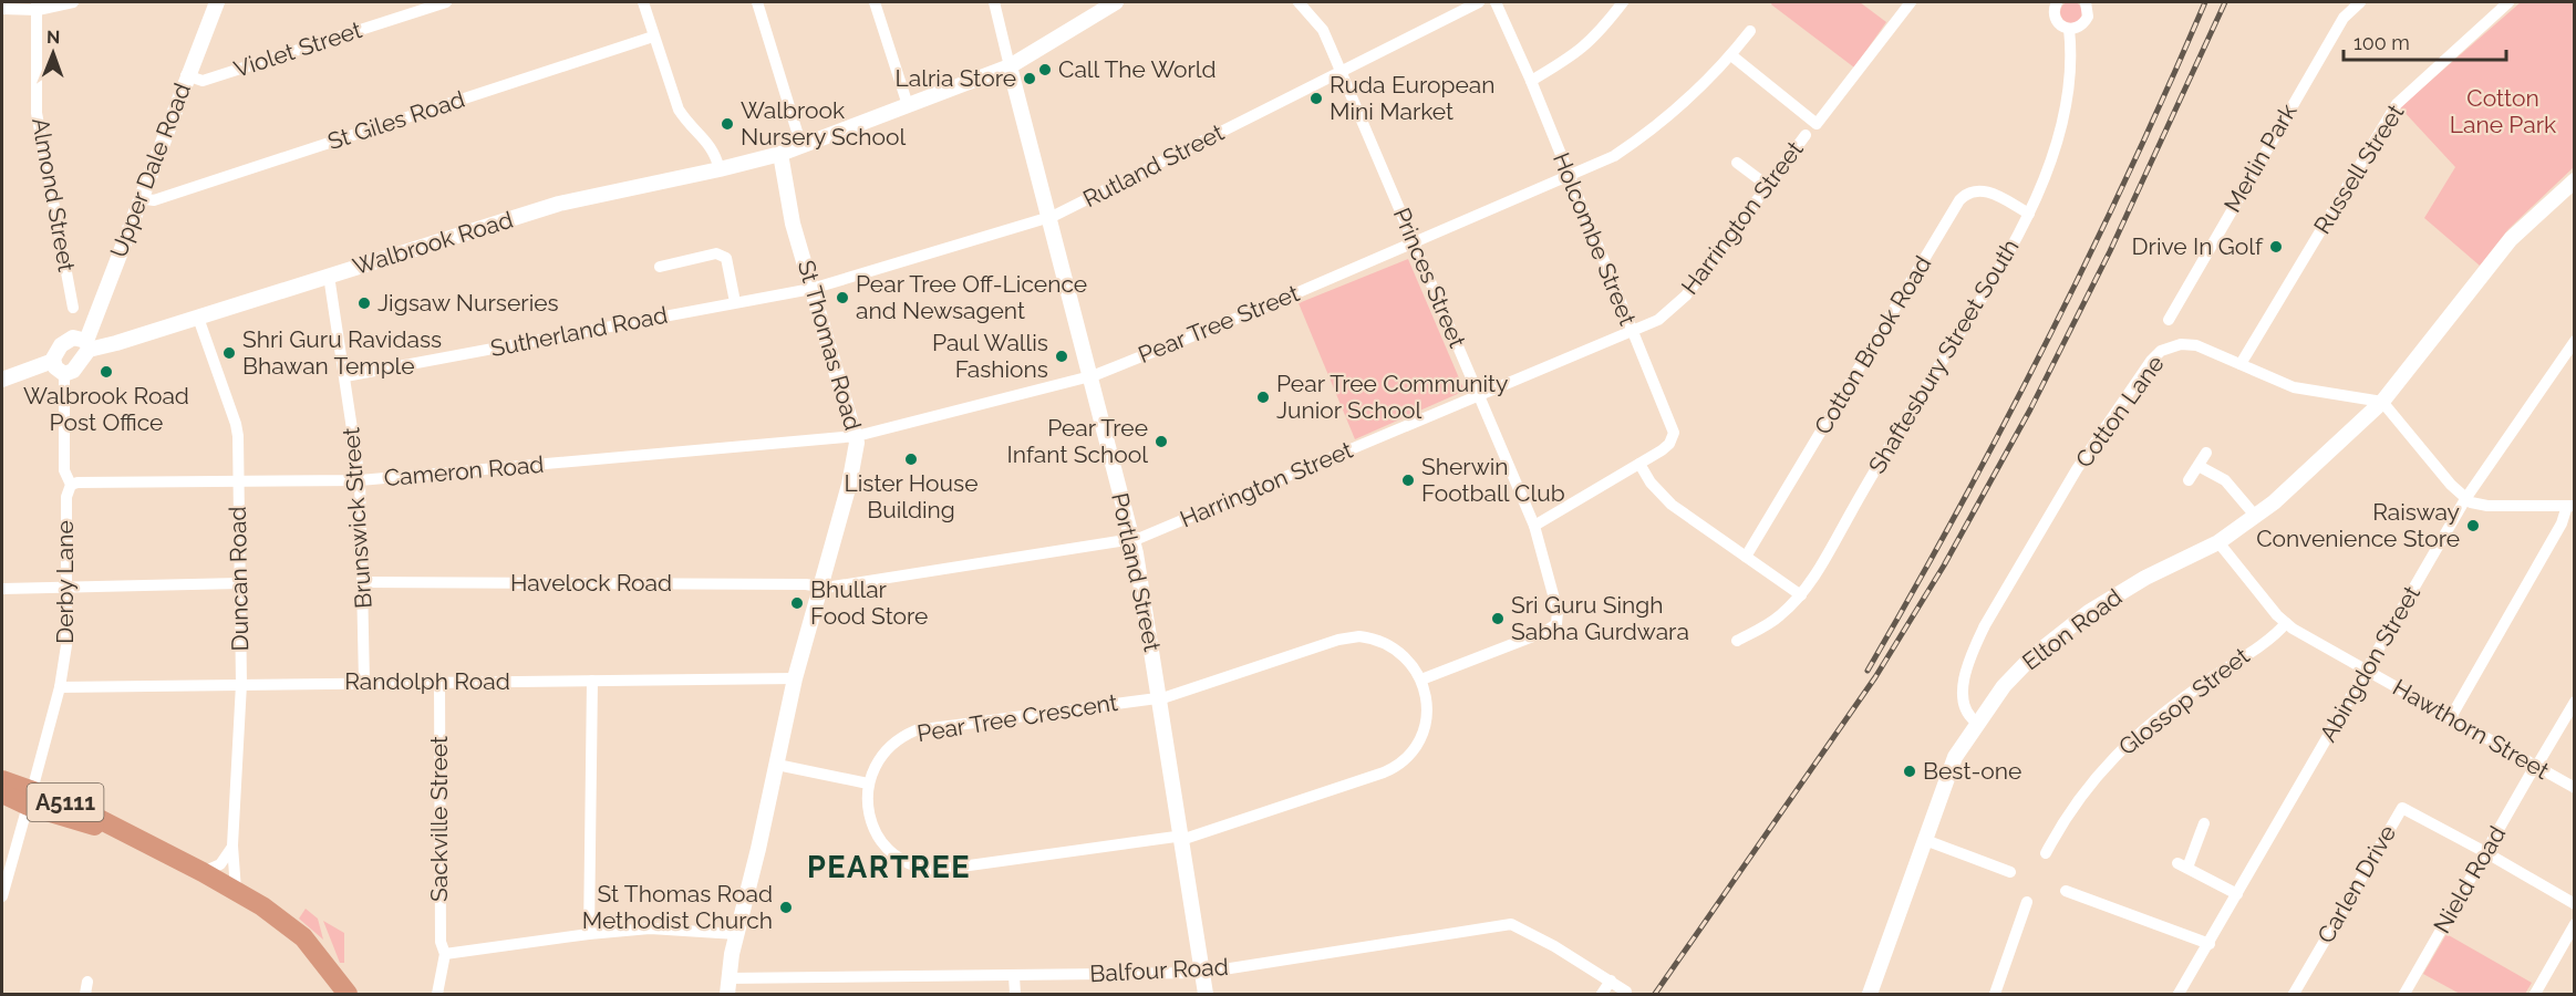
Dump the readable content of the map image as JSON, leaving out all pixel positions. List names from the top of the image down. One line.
{"streets":{"highway":["A5111"],"street":["Violet Street","St Giles Road","Merlin Park","Rutland Street","Russell Street","Upper Dale Road","Almond Street","Harrington Street","Holcombe Street","Walbrook Road","Princes Street","Pear Tree Street","Sutherland Road","St Thomas Road","Cotton Brook Road","Shaftesbury Street South","Cotton Lane","Cameron Road","Brunswick Street","Portland Street","Duncan Road","Derby Lane","Havelock Road","Elton Road","Abingdon Street","Randolph Road","Glossop Street","Pear Tree Crescent","Hawthorn Street","Sackville Street","Nield Road","Carlen Drive","Balfour Road"]},"crossings":[["Violet Street","Upper Dale Road"],["St Giles Road","Upper Dale Road"],["Rutland Street","Princes Street"],["Rutland Street","Sutherland Road"],["Rutland Street","St Thomas Road"],["Rutland Street","Portland Street"],["Russell Street","Cotton Lane"],["Upper Dale Road","Walbrook Road"],["Upper Dale Road","Derby Lane"],["Harrington Street","Holcombe Street"],["Harrington Street","Princes Street"],["Harrington Street","St Thomas Road"],["Harrington Street","Portland Street"],["Harrington Street","Havelock Road"],["Holcombe Street","Princes Street"],["Holcombe Street","Pear Tree Street"],["Walbrook Road","St Thomas Road"],["Walbrook Road","Brunswick Street"],["Walbrook Road","Duncan Road"],["Princes Street","Pear Tree Street"],["Princes Street","Pear Tree Crescent"],["Pear Tree Street","St Thomas Road"],["Pear Tree Street","Cameron Road"],["Pear Tree Street","Portland Street"],["Sutherland Road","St Thomas Road"],["Sutherland Road","Brunswick Street"],["St Thomas Road","Cameron Road"],["St Thomas Road","Havelock Road"],["St Thomas Road","Randolph Road"],["St Thomas Road","Balfour Road"],["Cotton Brook Road","Shaftesbury Street South"],["Cotton Lane","Elton Road"],["Cameron Road","Brunswick Street"],["Cameron Road","Duncan Road"],["Cameron Road","Derby Lane"],["Brunswick Street","Havelock Road"],["Brunswick Street","Randolph Road"],["Portland Street","Pear Tree Crescent"],["Portland Street","Balfour Road"],["Duncan Road","Randolph Road"],["Duncan Road","A5111"],["Derby Lane","Randolph Road"],["Derby Lane","A5111"],["Elton Road","Hawthorn Street"],["Abingdon Street","Hawthorn Street"],["Randolph Road","Sackville Street"],["Glossop Street","Hawthorn Street"],["Hawthorn Street","Nield Road"],["Nield Road","Carlen Drive"]],"districts":["PEARTREE"],"parks":["Cotton Lane Park"],"places":["Call The World","Lalria Store","Ruda European Mini Market","Walbrook Nursery School","Drive In Golf","Pear Tree Off-Licence and Newsagent","Jigsaw Nurseries","Shri Guru Ravidass Bhawan Temple","Paul Wallis Fashions","Walbrook Road Post Office","Pear Tree Community Junior School","Pear Tree Infant School","Lister House Building","Sherwin Football Club","Raisway Convenience Store","Bhullar Food Store","Sri Guru Singh Sabha Gurdwara","Best-one","St Thomas Road Methodist Church"],"scale_bar":"100 m","north":"top"}
